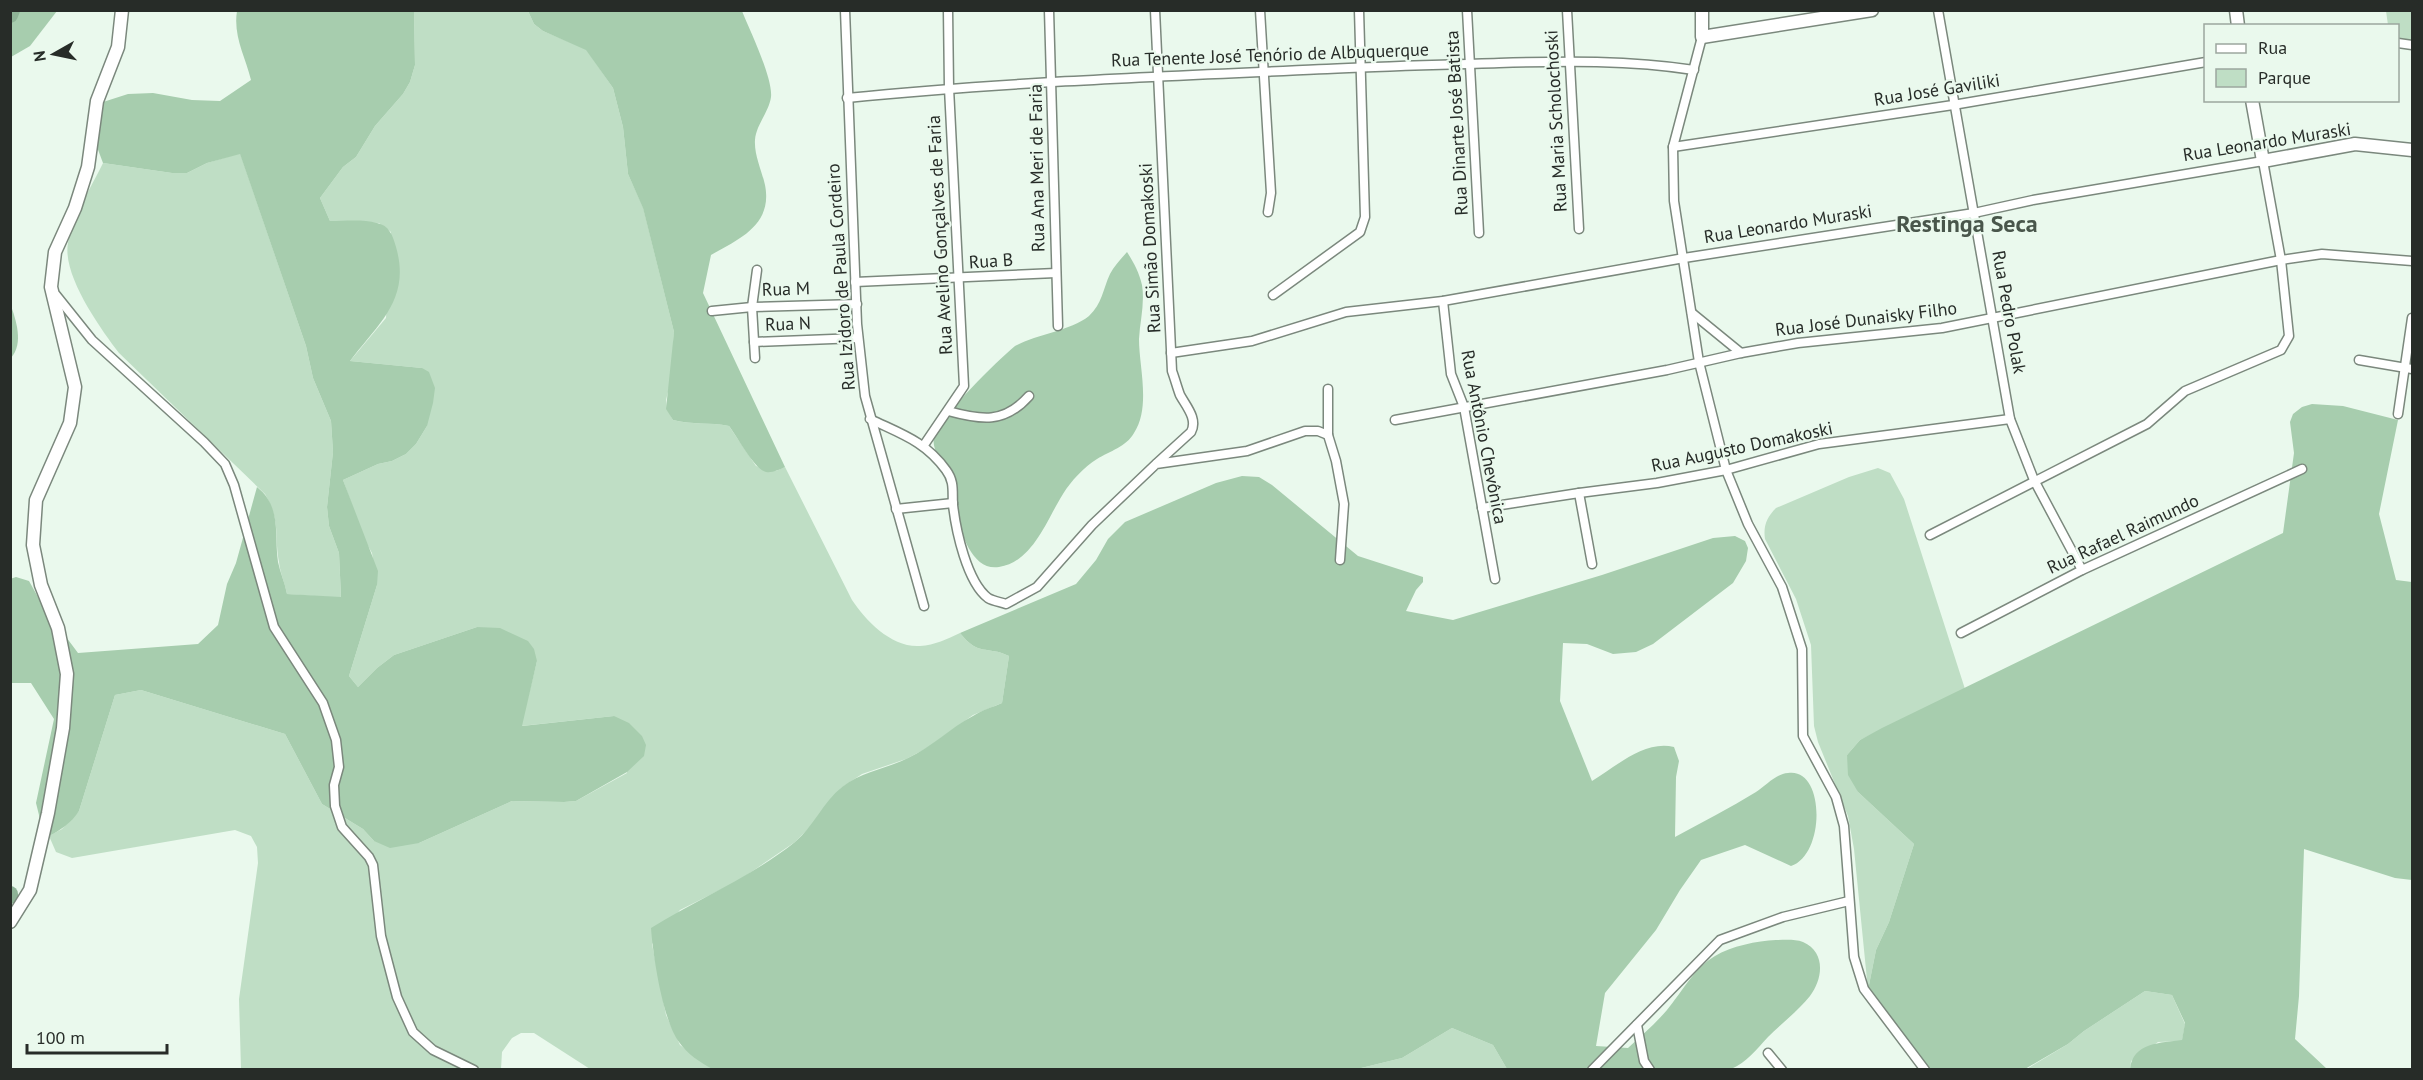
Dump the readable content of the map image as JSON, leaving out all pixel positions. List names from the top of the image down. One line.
{"streets":{"street":["Rua Tenente José Tenório de Albuquerque","Rua José Gaviliki","Rua Maria Scholochoski","Rua Dinarte José Batista","Rua Leonardo Muraski","Rua Ana Meri de Faria","Rua Avelino Gonçalves de Faria","Rua Simão Domakoski","Rua B","Rua Izidoro de Paula Cordeiro","Rua M","Rua Pedro Polak","Rua José Dunaisky Filho","Rua N","Rua Antônio Chevônica","Rua Augusto Domakoski","Rua Rafael Raimundo"]},"crossings":[["Rua Tenente José Tenório de Albuquerque","Rua Maria Scholochoski"],["Rua Tenente José Tenório de Albuquerque","Rua Dinarte José Batista"],["Rua Tenente José Tenório de Albuquerque","Rua Ana Meri de Faria"],["Rua Tenente José Tenório de Albuquerque","Rua Avelino Gonçalves de Faria"],["Rua Tenente José Tenório de Albuquerque","Rua Simão Domakoski"],["Rua Tenente José Tenório de Albuquerque","Rua Izidoro de Paula Cordeiro"],["Rua José Gaviliki","Rua Pedro Polak"],["Rua Leonardo Muraski","Rua Simão Domakoski"],["Rua Leonardo Muraski","Rua Pedro Polak"],["Rua Leonardo Muraski","Rua Antônio Chevônica"],["Rua Ana Meri de Faria","Rua B"],["Rua Avelino Gonçalves de Faria","Rua B"],["Rua B","Rua Izidoro de Paula Cordeiro"],["Rua Izidoro de Paula Cordeiro","Rua M"],["Rua Izidoro de Paula Cordeiro","Rua N"],["Rua Pedro Polak","Rua José Dunaisky Filho"],["Rua Pedro Polak","Rua Augusto Domakoski"],["Rua Pedro Polak","Rua Rafael Raimundo"],["Rua José Dunaisky Filho","Rua Antônio Chevônica"],["Rua Antônio Chevônica","Rua Augusto Domakoski"]],"districts":["Restinga Seca"],"legend":["Rua","Parque"],"scale_bar":"100 m","north":"left"}
